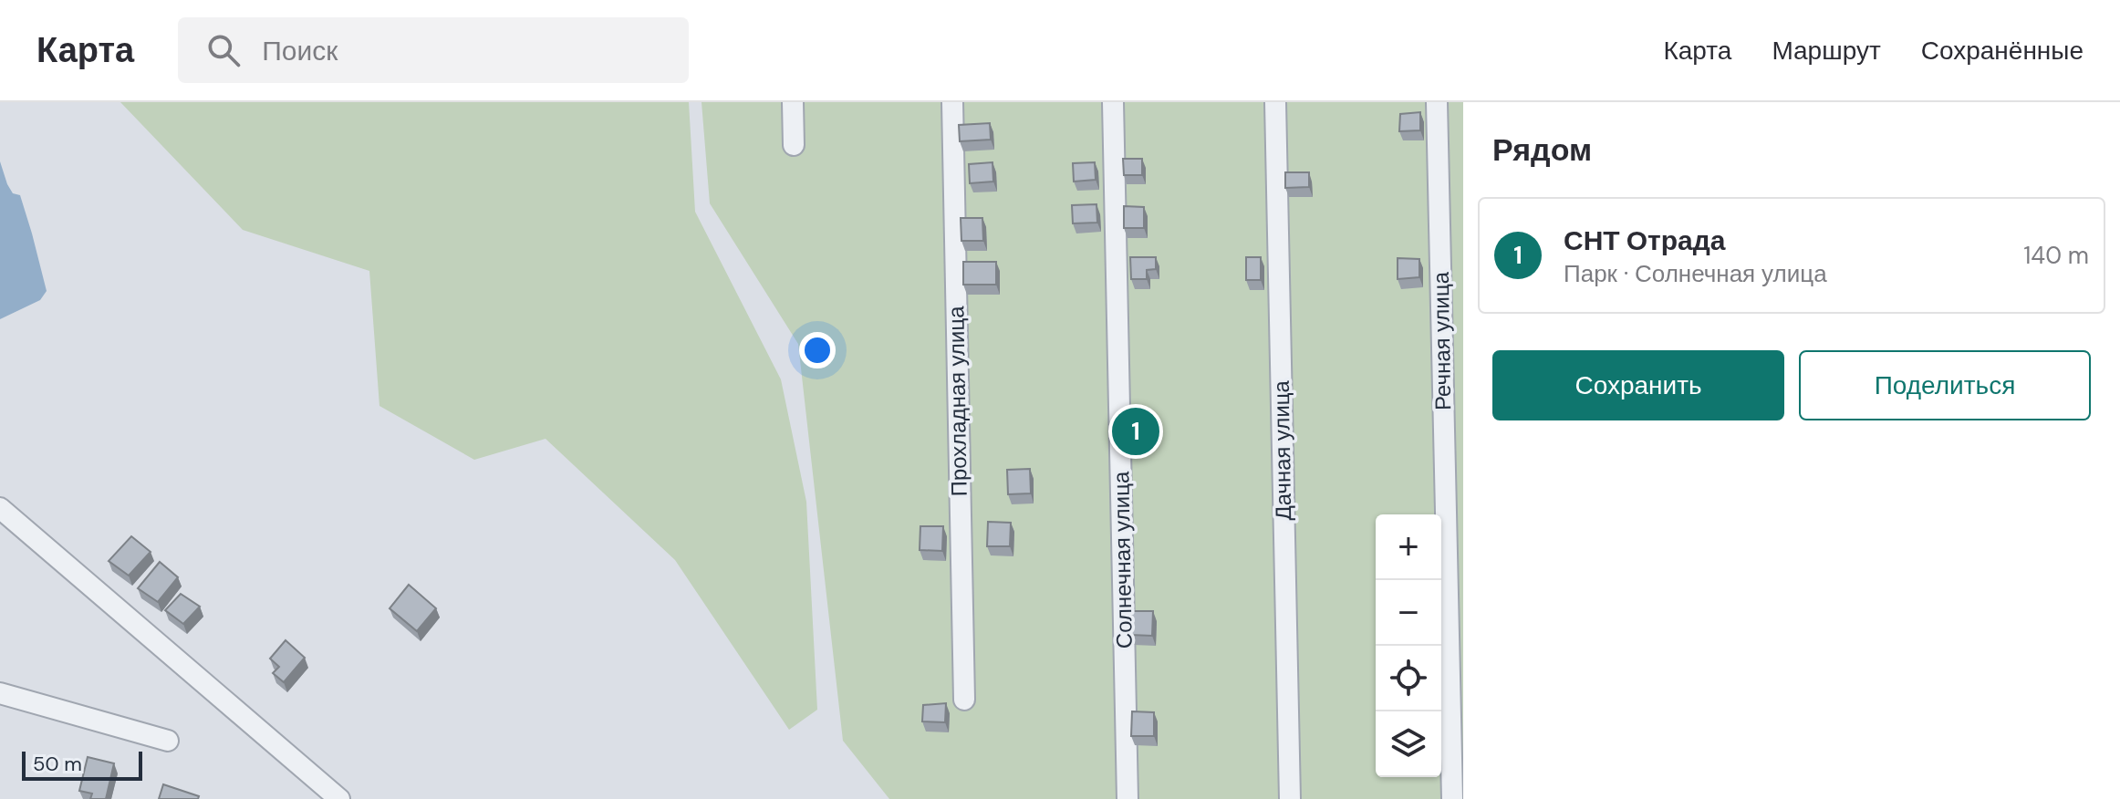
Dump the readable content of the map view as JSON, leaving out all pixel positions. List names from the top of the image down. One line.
{"streets":{"street":["Речная улица","Прохладная улица","Дачная улица","Солнечная улица"]},"scale_bar":"50 m","page":{"header":"Карта","search":"Поиск","nav":["Карта","Маршрут","Сохранённые"],"heading":"Рядом","list":[{"mark":"1","name":"СНТ Отрада","note":"Парк · Солнечная улица","value":"140 m"}],"buttons":["Сохранить","Поделиться"],"pins":"1","map_buttons":["+","−"],"scale":"50 m"}}
